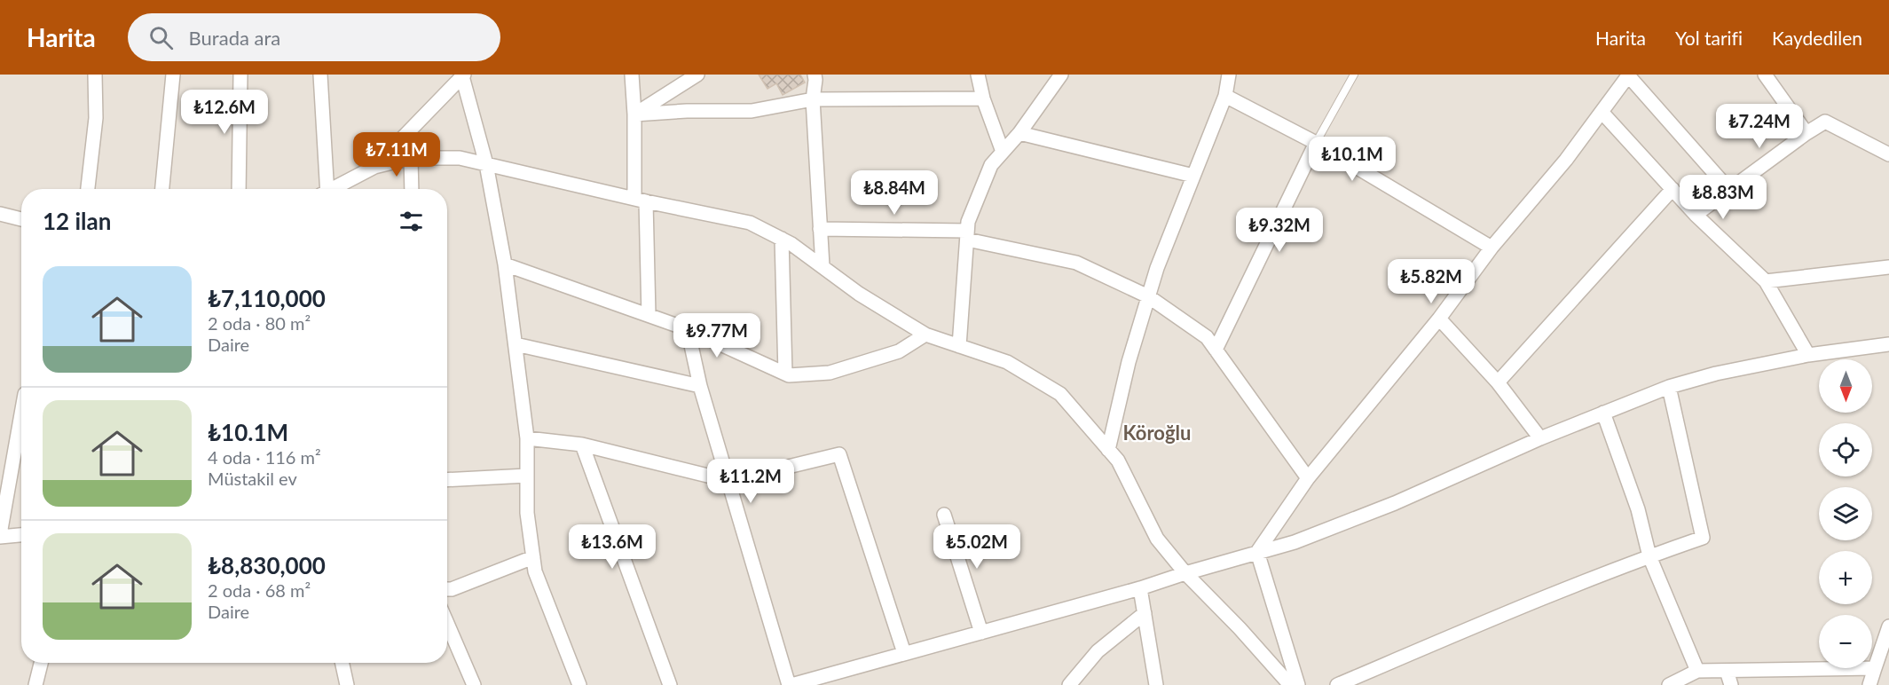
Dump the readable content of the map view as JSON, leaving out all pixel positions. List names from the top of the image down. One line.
{"districts":["Köroğlu"],"north":"bottom","page":{"header":"Harita","search":"Burada ara","nav":["Harita","Yol tarifi","Kaydedilen"],"price":["₺12.6M","₺7.24M","₺7.11M","₺10.1M","₺8.84M","₺8.83M","₺9.32M","₺5.82M","₺9.77M","₺11.2M","₺13.6M","₺5.02M"],"heading":"12 ilan","list":[{"name":"₺7,110,000","note":"2 oda · 80 m² · Daire"},{"name":"₺10.1M","note":"4 oda · 116 m² · Müstakil ev"},{"name":"₺8,830,000","note":"2 oda · 68 m² · Daire"}],"map_buttons":["+","−"]}}
